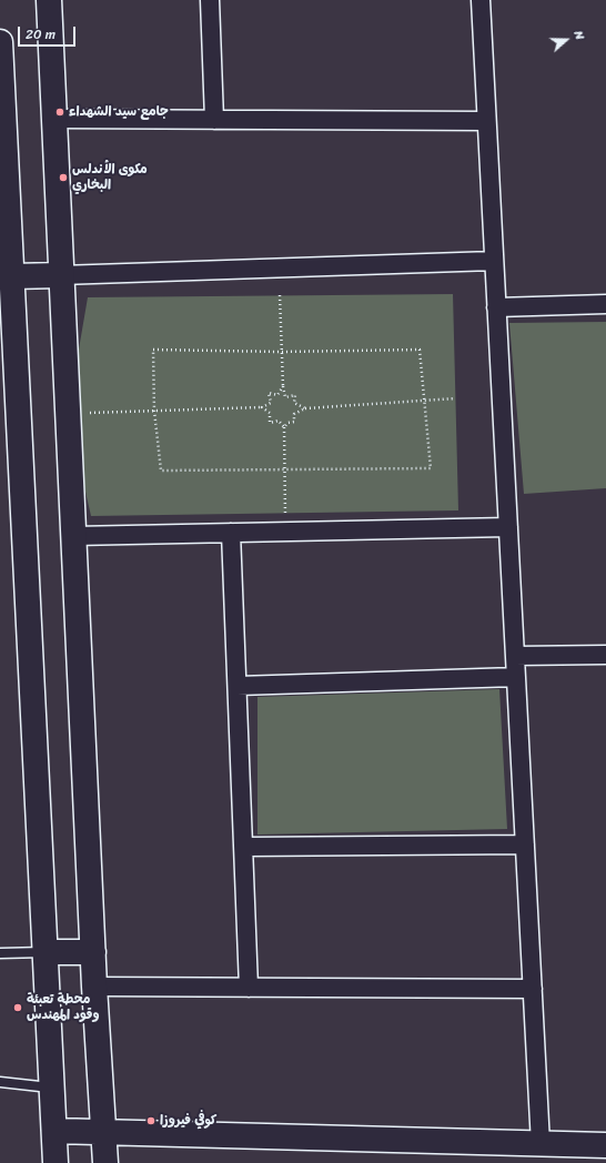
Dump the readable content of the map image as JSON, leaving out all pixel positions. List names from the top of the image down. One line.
{"places":["جامع سيد الشهداء","مكوى الأندلس البخاري","محطة تعبئة وقود المهندس","كوفي فيروزا"],"scale_bar":"20 m","north":"right"}
